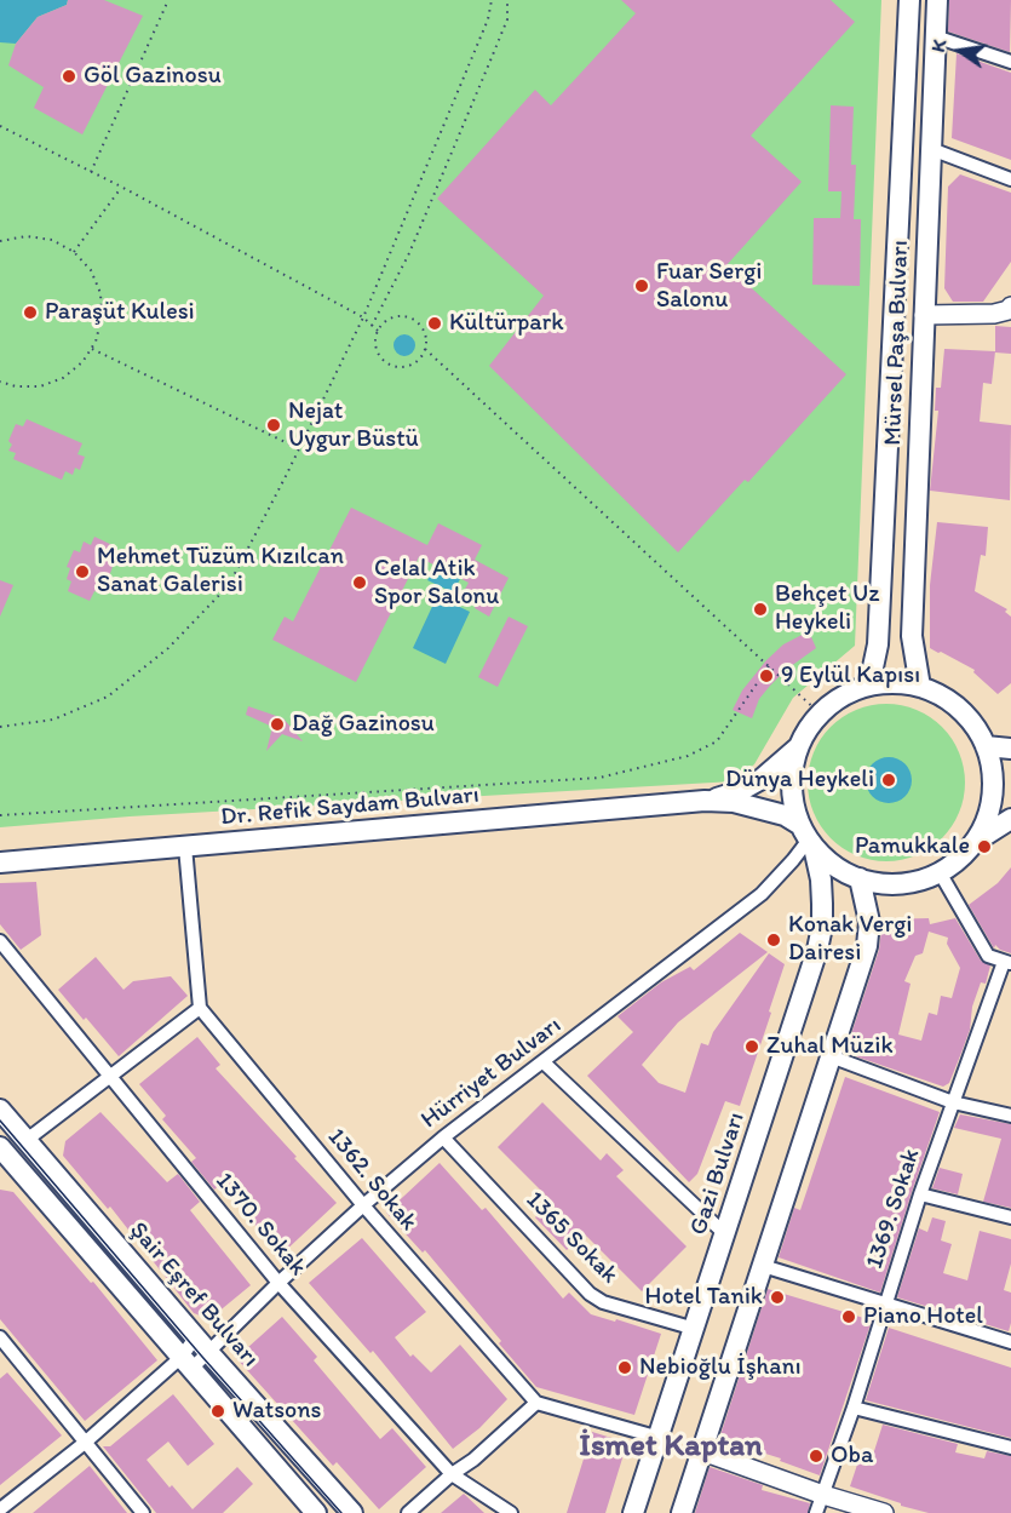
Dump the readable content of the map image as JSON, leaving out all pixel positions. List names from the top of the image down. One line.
{"streets":{"main road":["Mürsel Paşa Bulvarı","Dr. Refik Saydam Bulvarı","Gazi Bulvarı","Şair Eşref Bulvarı"],"street":["Hürriyet Bulvarı","1362. Sokak","1369. Sokak","1370. Sokak","1365 Sokak"]},"crossings":[["Mürsel Paşa Bulvarı","Hürriyet Bulvarı"],["Mürsel Paşa Bulvarı","Gazi Bulvarı"],["Hürriyet Bulvarı","Gazi Bulvarı"],["Hürriyet Bulvarı","1362. Sokak"],["Hürriyet Bulvarı","1370. Sokak"],["Hürriyet Bulvarı","1365 Sokak"],["Hürriyet Bulvarı","Şair Eşref Bulvarı"],["Gazi Bulvarı","1365 Sokak"]],"districts":["İsmet Kaptan"],"places":["Göl Gazinosu","Fuar Sergi Salonu","Paraşüt Kulesi","Kültürpark","Nejat Uygur Büstü","Mehmet Tüzüm Kızılcan Sanat Galerisi","Celal Atik Spor Salonu","Behçet Uz Heykeli","9 Eylül Kapısı","Dağ Gazinosu","Dünya Heykeli","Pamukkale","Konak Vergi Dairesi","Zuhal Müzik","Hotel Tanik","Piano Hotel","Nebioğlu İşhanı","Watsons","Oba"],"north":"left"}
